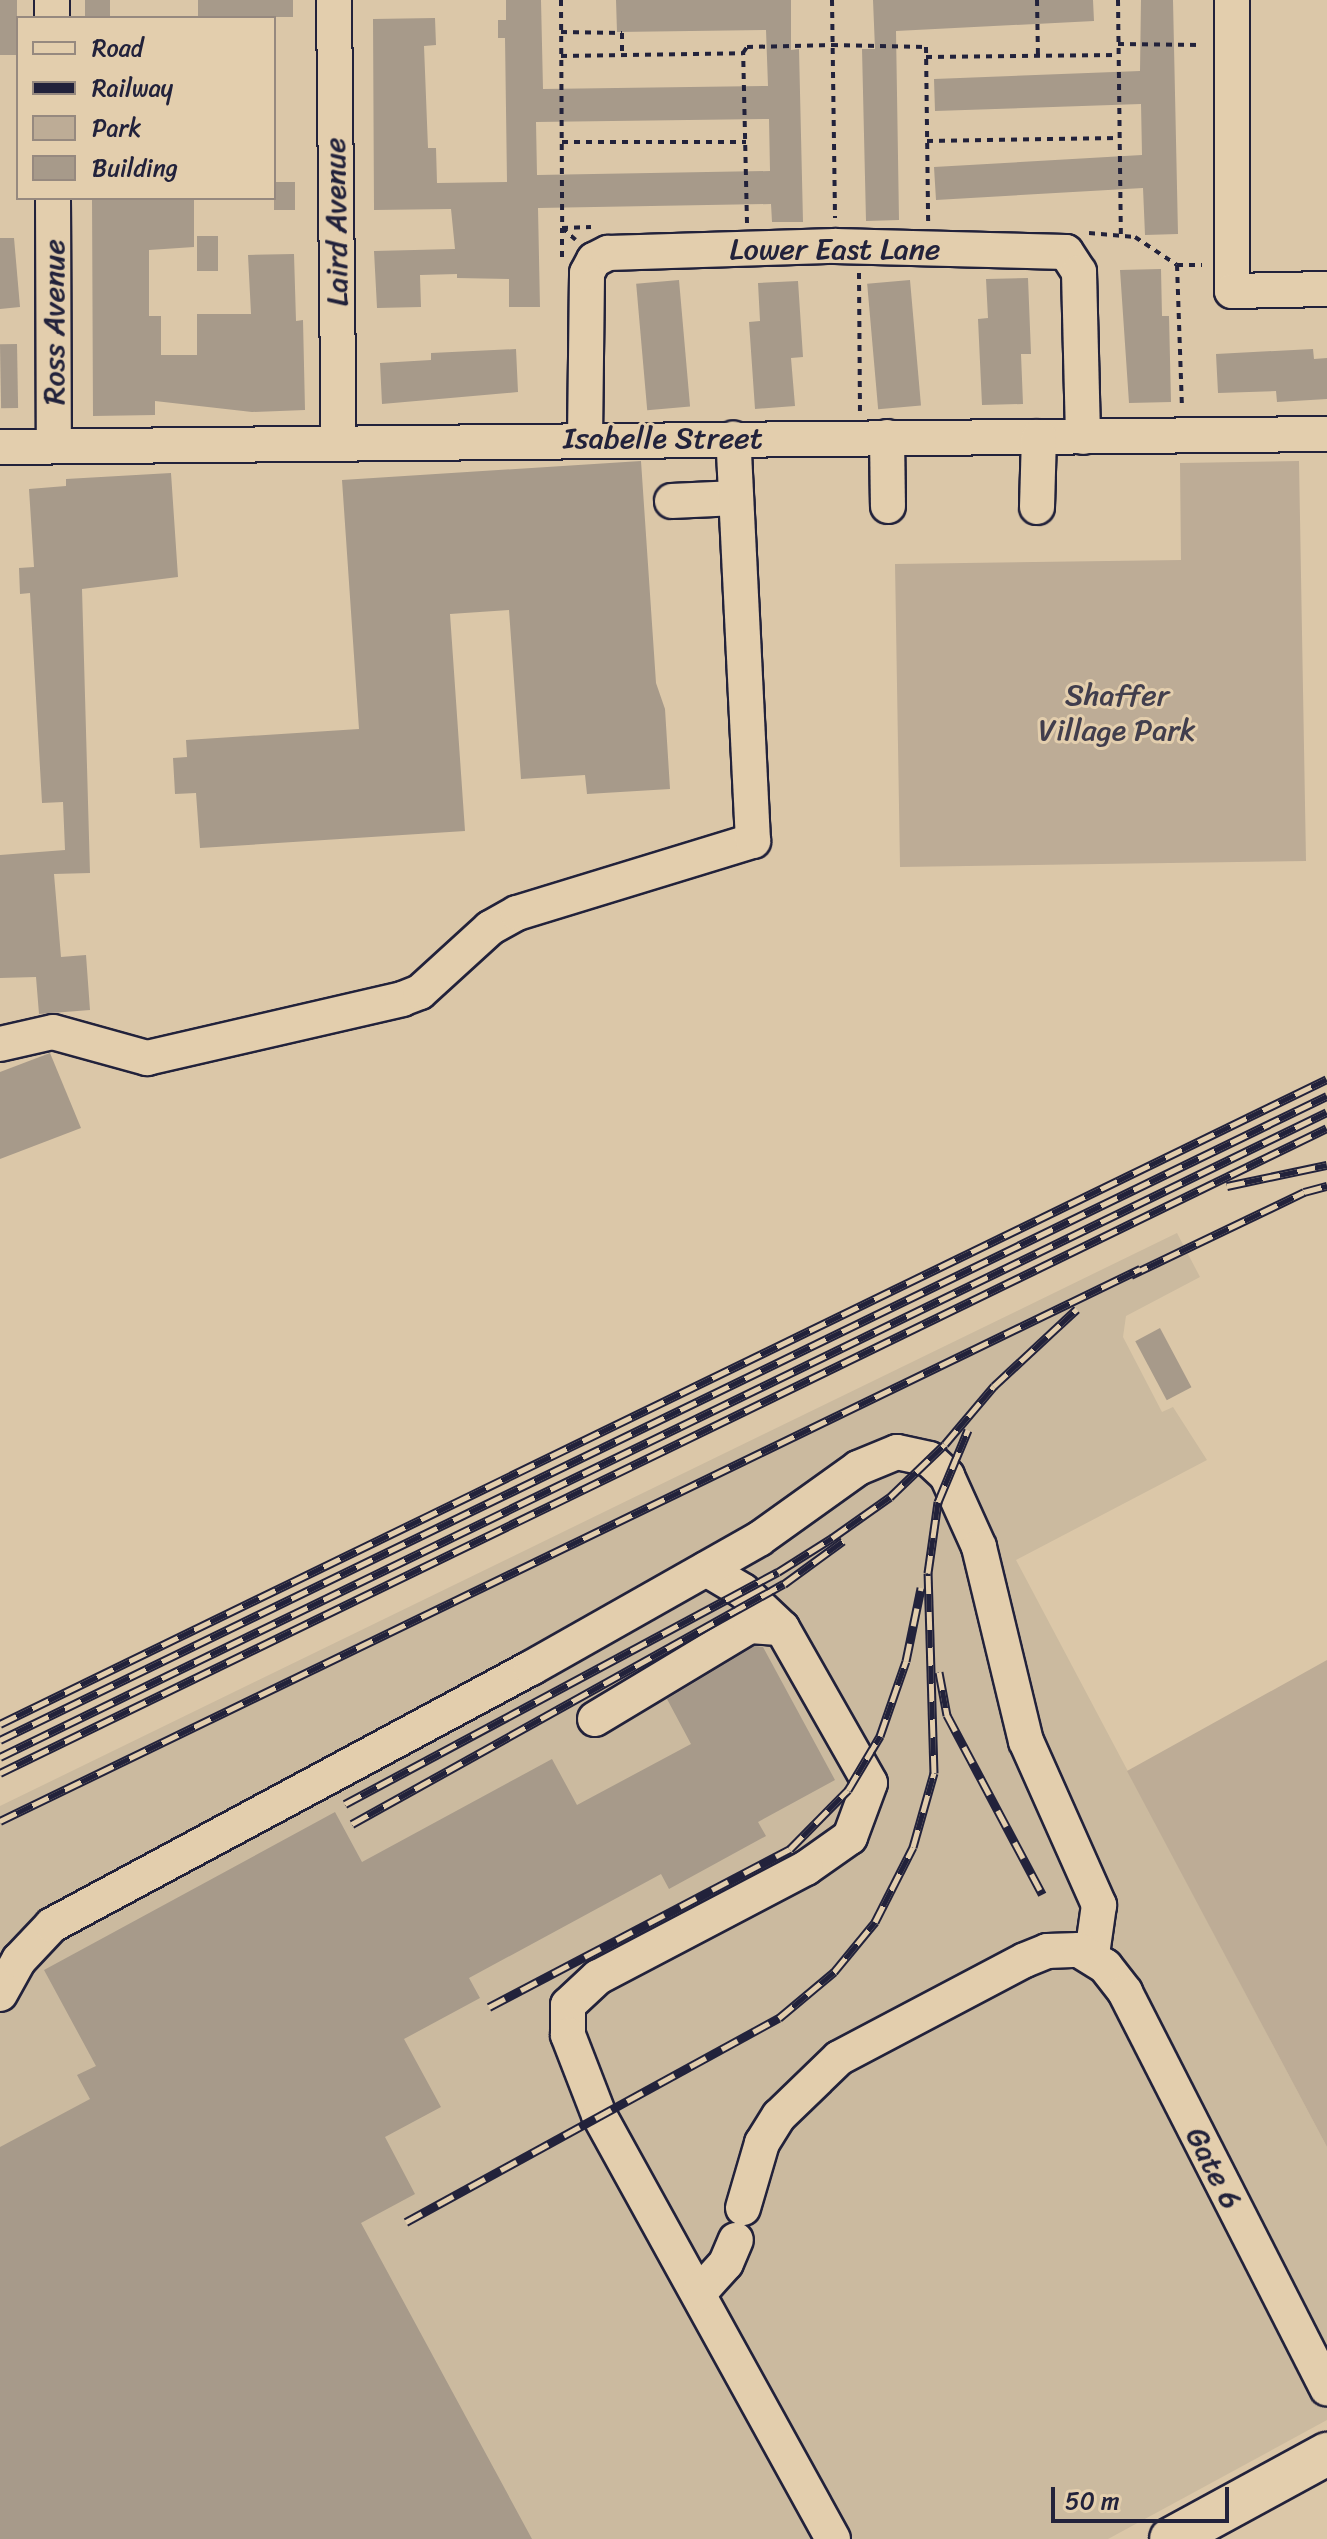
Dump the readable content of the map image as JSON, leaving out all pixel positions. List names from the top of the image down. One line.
{"streets":{"street":["Laird Avenue","Lower East Lane","Ross Avenue","Isabelle Street","Gate 6"]},"crossings":[["Laird Avenue","Isabelle Street"],["Lower East Lane","Isabelle Street"],["Ross Avenue","Isabelle Street"]],"parks":["Shaffer Village Park"],"legend":["Road","Railway","Park","Building"],"scale_bar":"50 m"}
